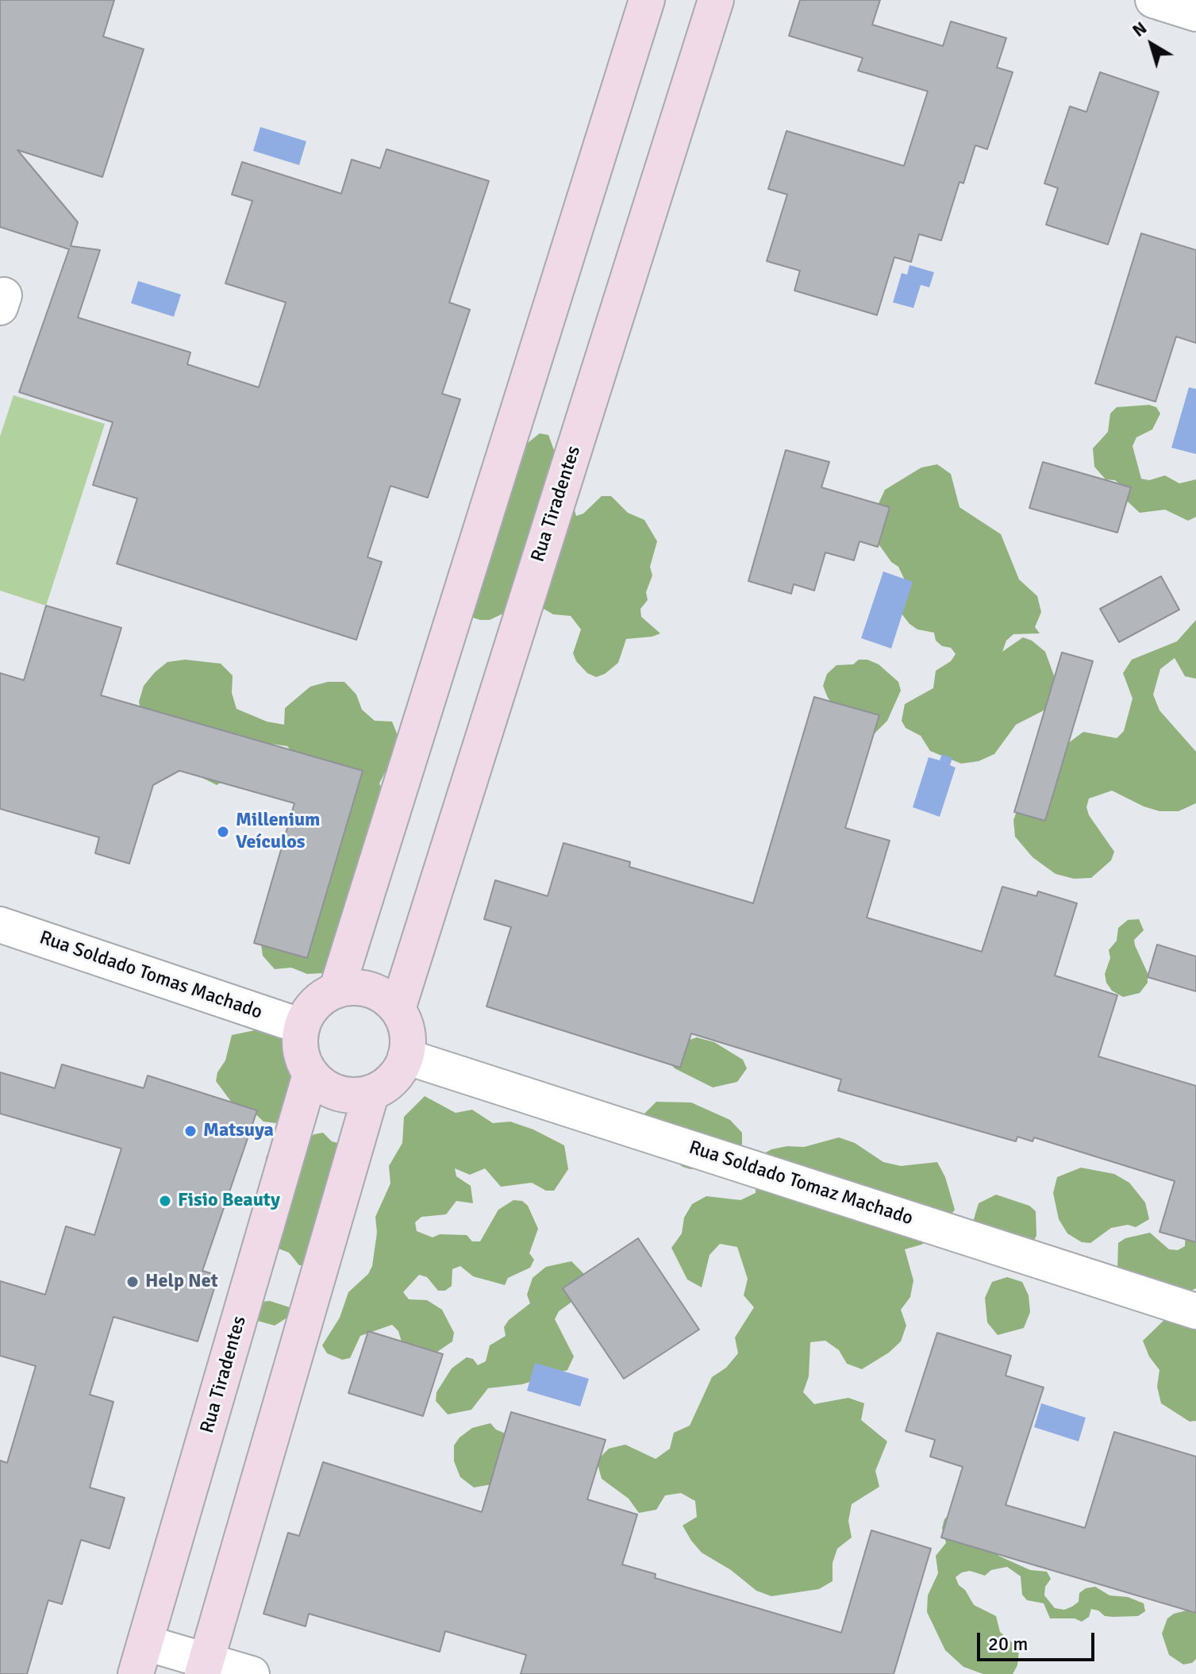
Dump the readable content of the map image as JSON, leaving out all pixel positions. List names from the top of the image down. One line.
{"streets":{"main road":["Rua Tiradentes"],"street":["Rua Soldado Tomas Machado","Rua Soldado Tomaz Machado"]},"crossings":[["Rua Tiradentes","Rua Soldado Tomas Machado"],["Rua Tiradentes","Rua Soldado Tomaz Machado"],["Rua Soldado Tomas Machado","Rua Soldado Tomaz Machado"]],"places":["Millenium Veículos","Matsuya","Fisio Beauty","Help Net"],"scale_bar":"20 m","north":"top left"}
